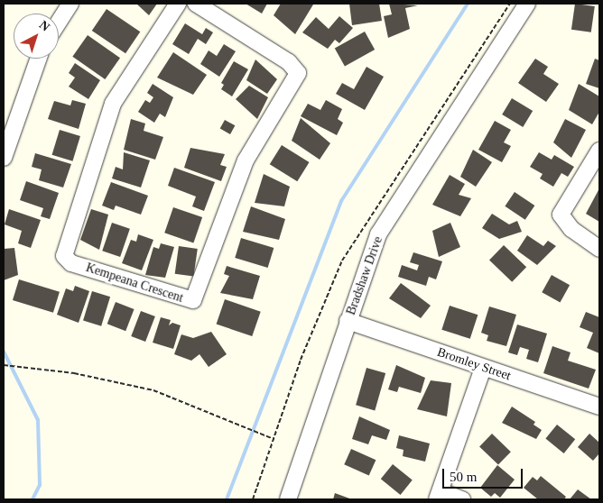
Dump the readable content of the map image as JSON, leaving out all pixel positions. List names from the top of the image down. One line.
{"streets":{"street":["Bradshaw Drive","Kempeana Crescent","Bromley Street"]},"crossings":[["Bradshaw Drive","Bromley Street"]],"scale_bar":"50 m","north":"top right"}
